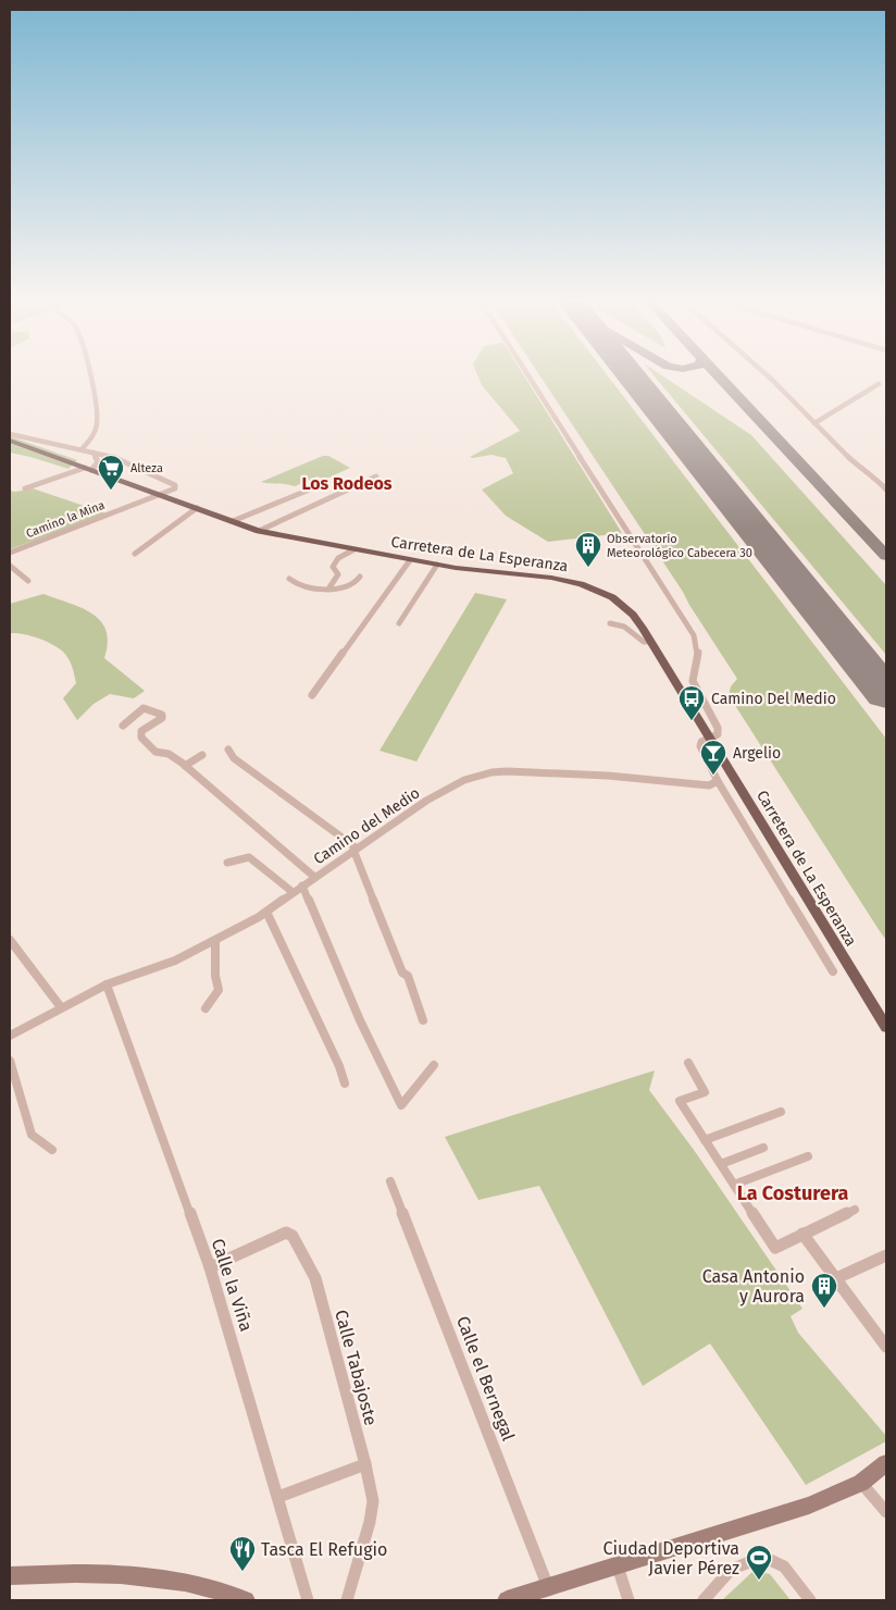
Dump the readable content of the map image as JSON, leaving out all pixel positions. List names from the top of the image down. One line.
{"streets":{"main road":["Carretera de La Esperanza"],"street":["Camino la Mina","Camino del Medio","Calle la Viña","Calle Tabajoste","Calle el Bernegal"]},"crossings":[["Camino la Mina","Carretera de La Esperanza"],["Camino del Medio","Calle la Viña"],["Calle la Viña","Calle Tabajoste"]],"districts":["Los Rodeos","La Costurera"],"places":{"supermarket":["Alteza"],"building":["Observatorio Meteorológico Cabecera 30","Casa Antonio y Aurora"],"bus stop":["Camino Del Medio"],"bar":["Argelio"],"restaurant":["Tasca El Refugio"],"sports":["Ciudad Deportiva Javier Pérez"]}}
